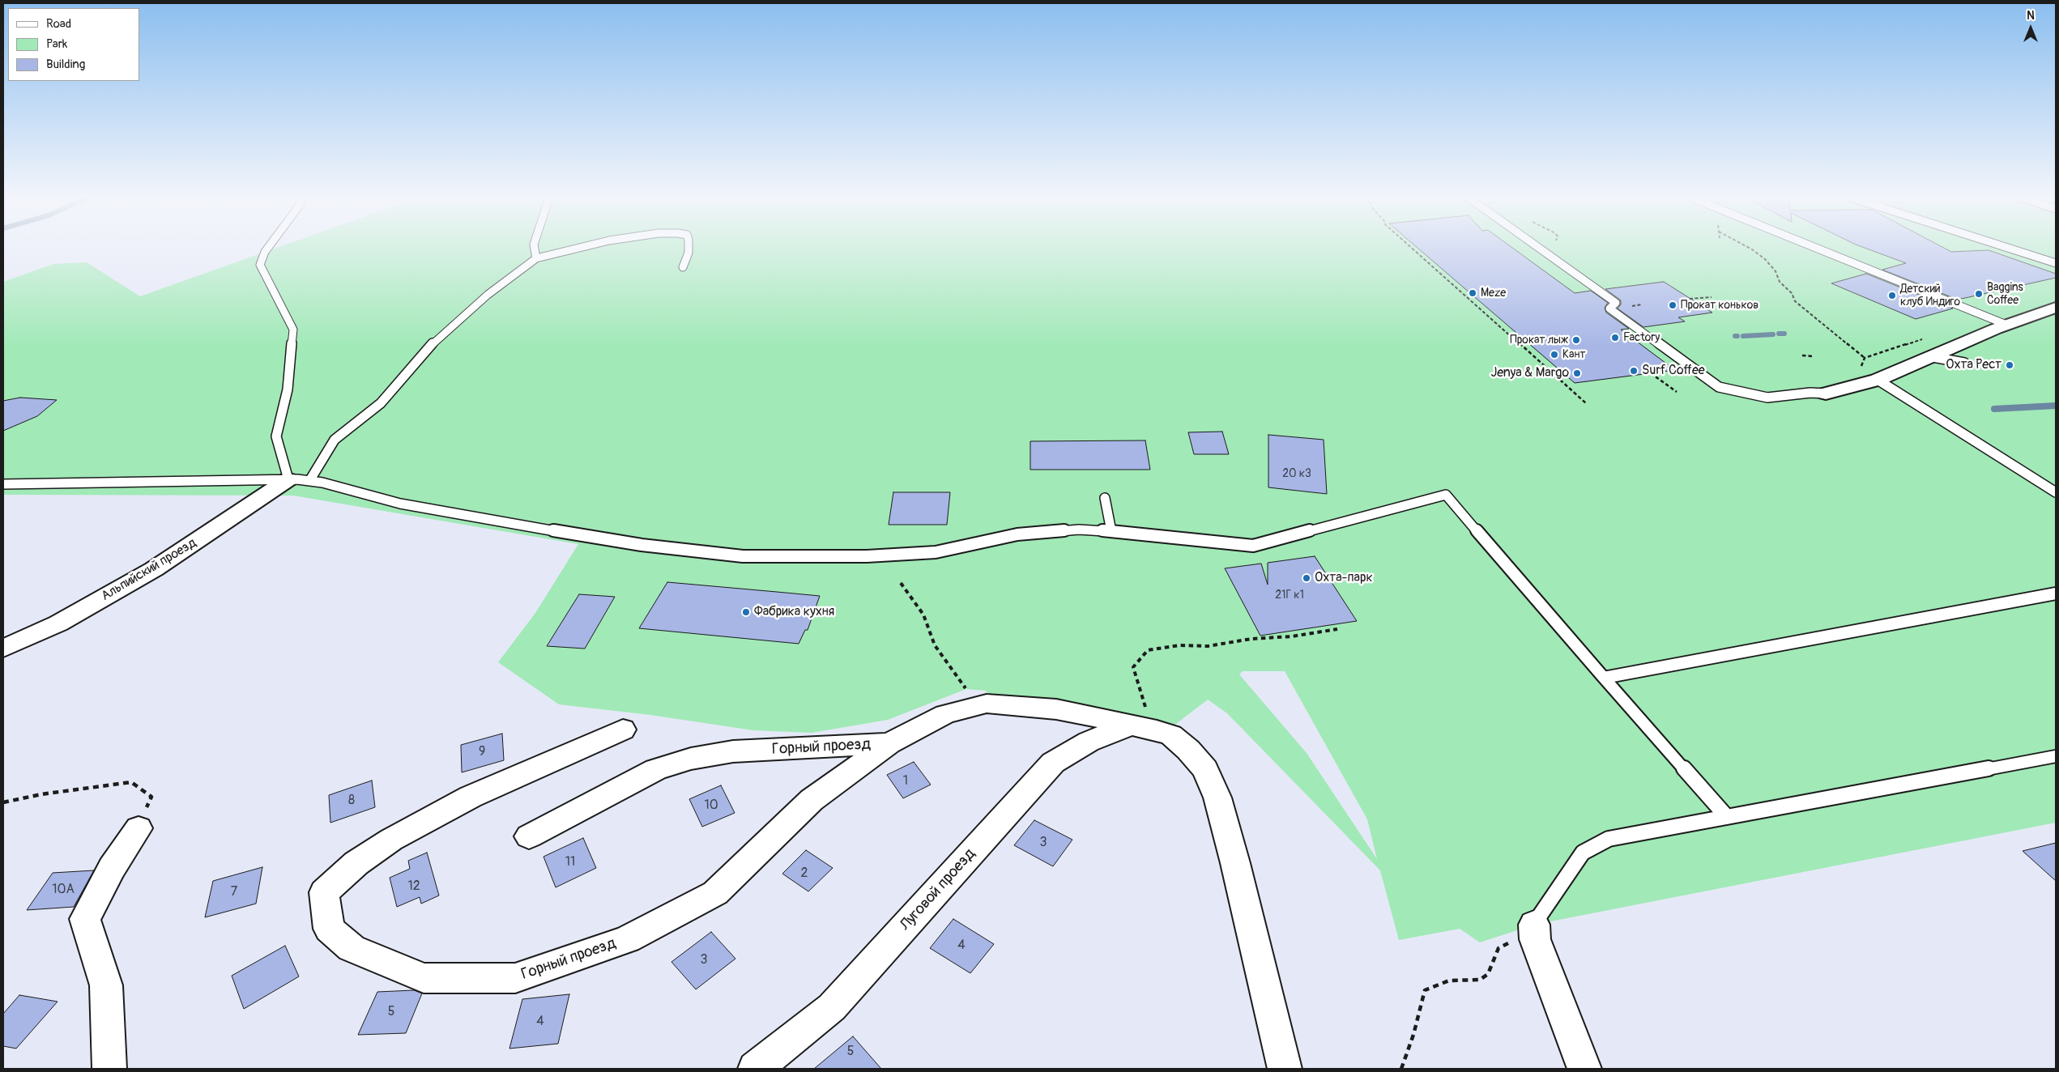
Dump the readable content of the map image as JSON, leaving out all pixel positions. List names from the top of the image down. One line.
{"streets":{"street":["Альпийский проезд","Горный проезд","Луговой проезд"]},"crossings":[["Горный проезд","Луговой проезд"]],"places":["Meze","Baggins Coffee","Детский клуб Индиго","Прокат коньков","Factory","Прокат лыж","Кант","Охта Рест","Surf Coffee","Jenya & Margo","Охта-парк","Фабрика кухня"],"house_numbers":["20 к3","21Г к1","9","1","8","10","3","11","2","12","10А","7","4","3","5","4","5"],"legend":["Road","Park","Building"],"north":"top"}
